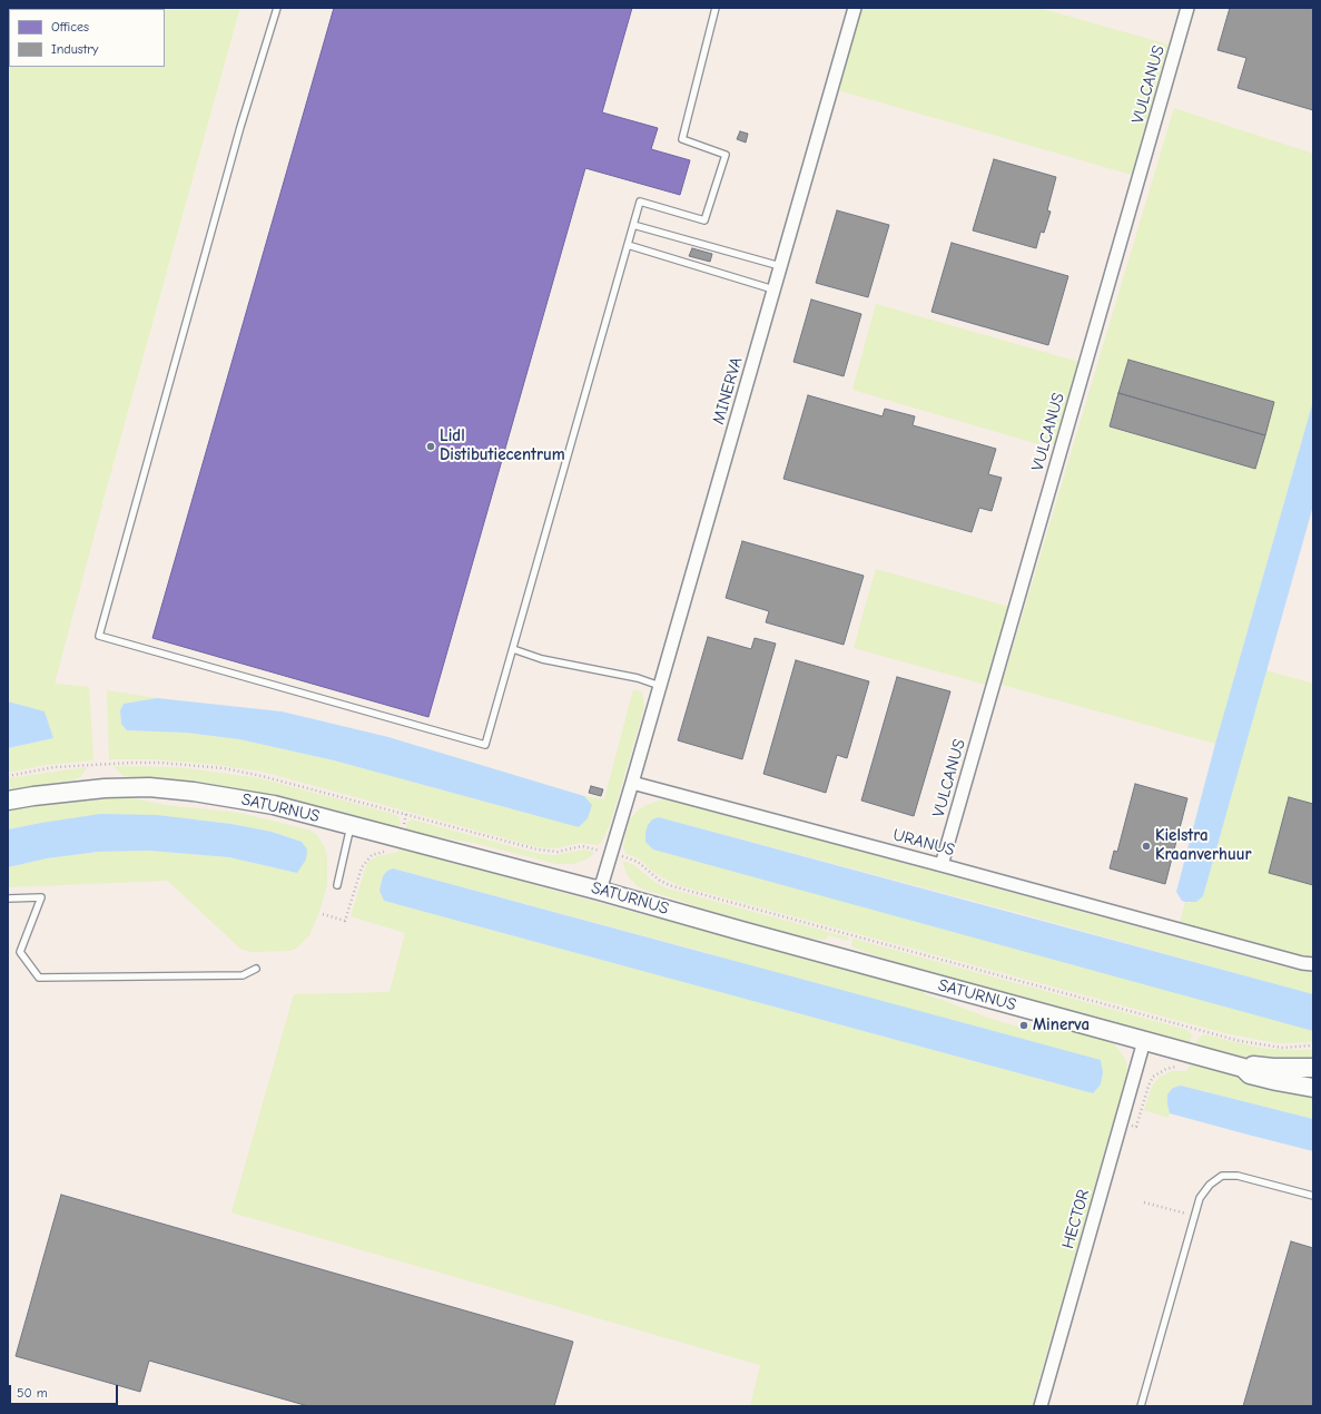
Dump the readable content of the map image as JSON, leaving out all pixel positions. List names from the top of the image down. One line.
{"streets":{"main road":["SATURNUS"],"street":["VULCANUS","MINERVA","URANUS","HECTOR"]},"crossings":[["VULCANUS","URANUS"],["MINERVA","URANUS"],["SATURNUS","HECTOR"]],"places":["Lidl Distibutiecentrum","Kielstra Kraanverhuur","Minerva"],"legend":["Offices","Industry"],"scale_bar":"50 m"}
